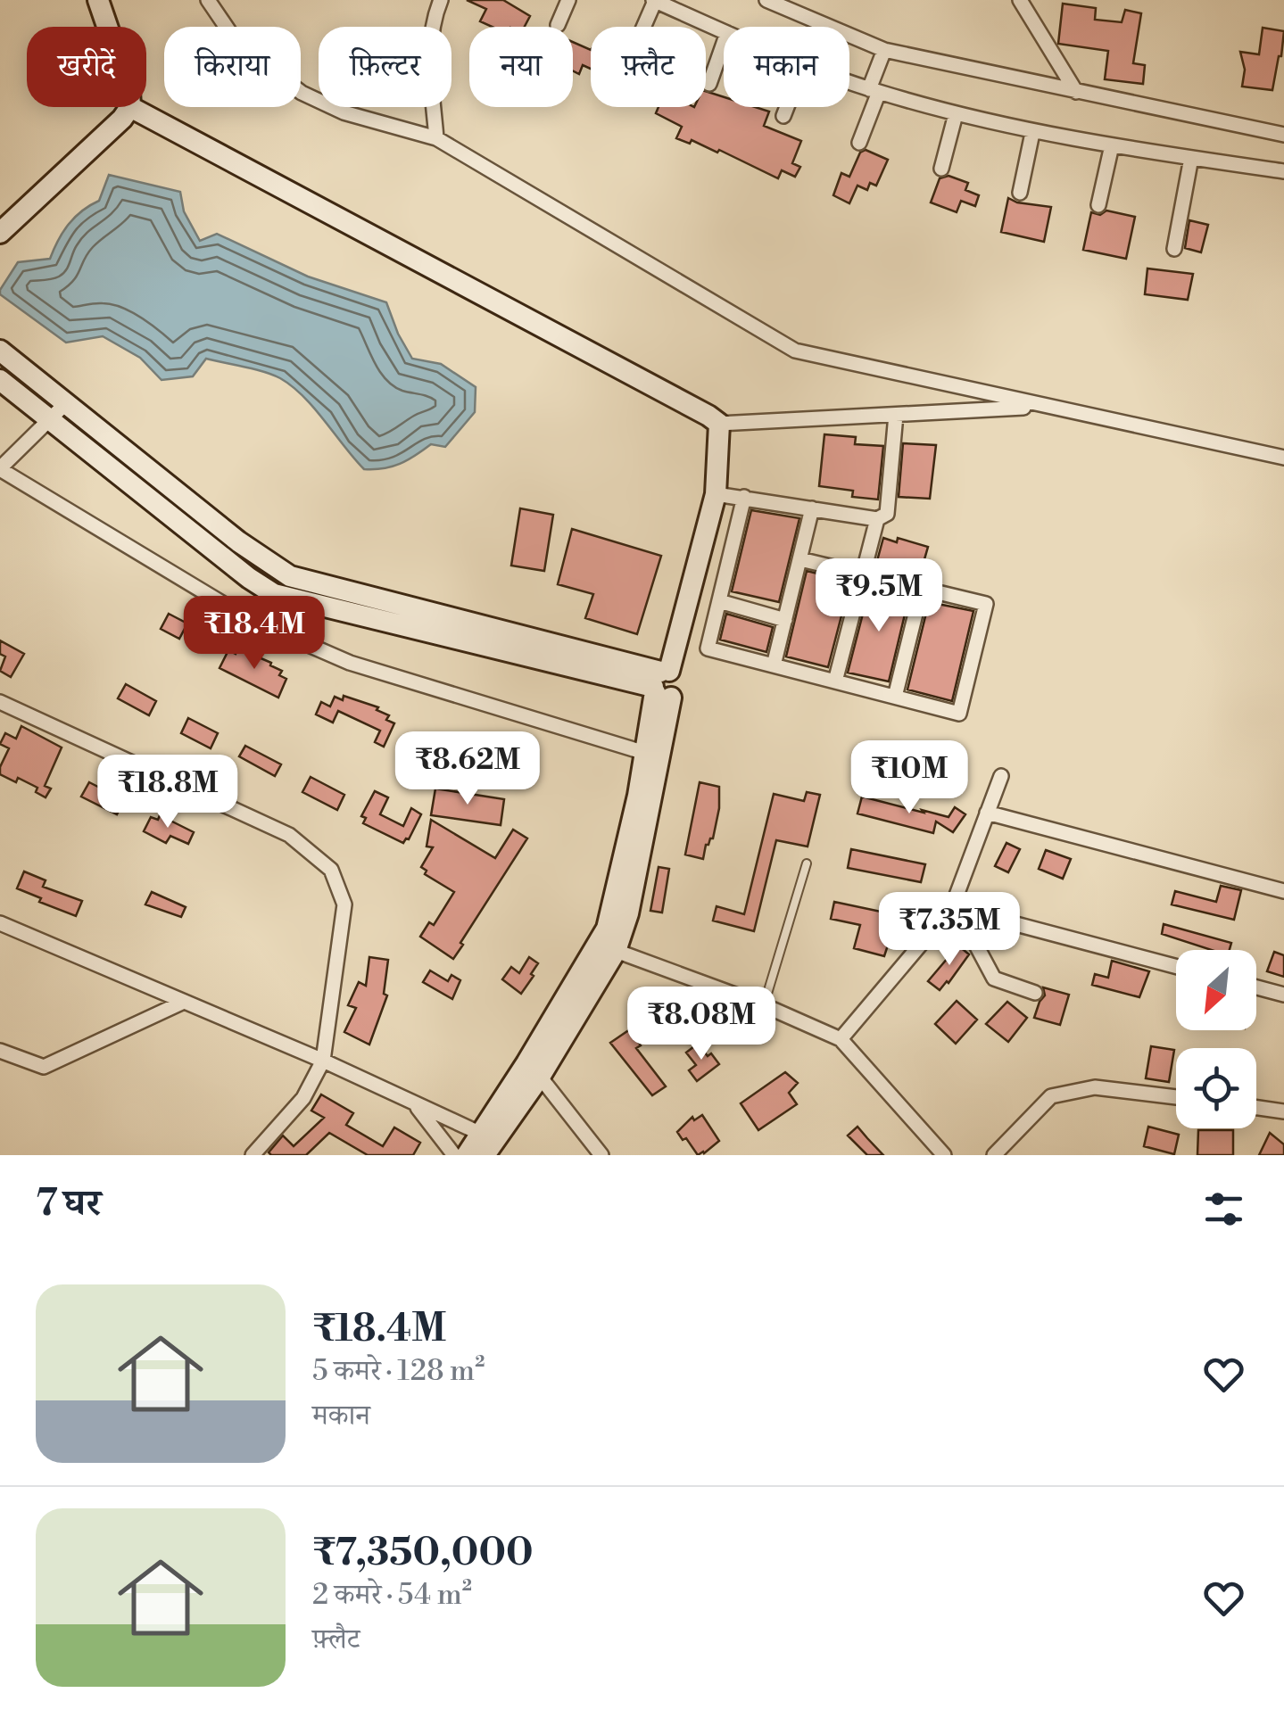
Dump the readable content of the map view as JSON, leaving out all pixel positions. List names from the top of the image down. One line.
{"north":"bottom left","page":{"chip":["खरीदें","किराया","फ़िल्टर","नया","फ़्लैट","मकान"],"price":["₹9.5M","₹18.4M","₹8.62M","₹10M","₹18.8M","₹7.35M","₹8.08M"],"heading":"7 घर","list":[{"name":"₹18.4M","note":"5 कमरे · 128 m² · मकान"},{"name":"₹7,350,000","note":"2 कमरे · 54 m² · फ़्लैट"}]}}
